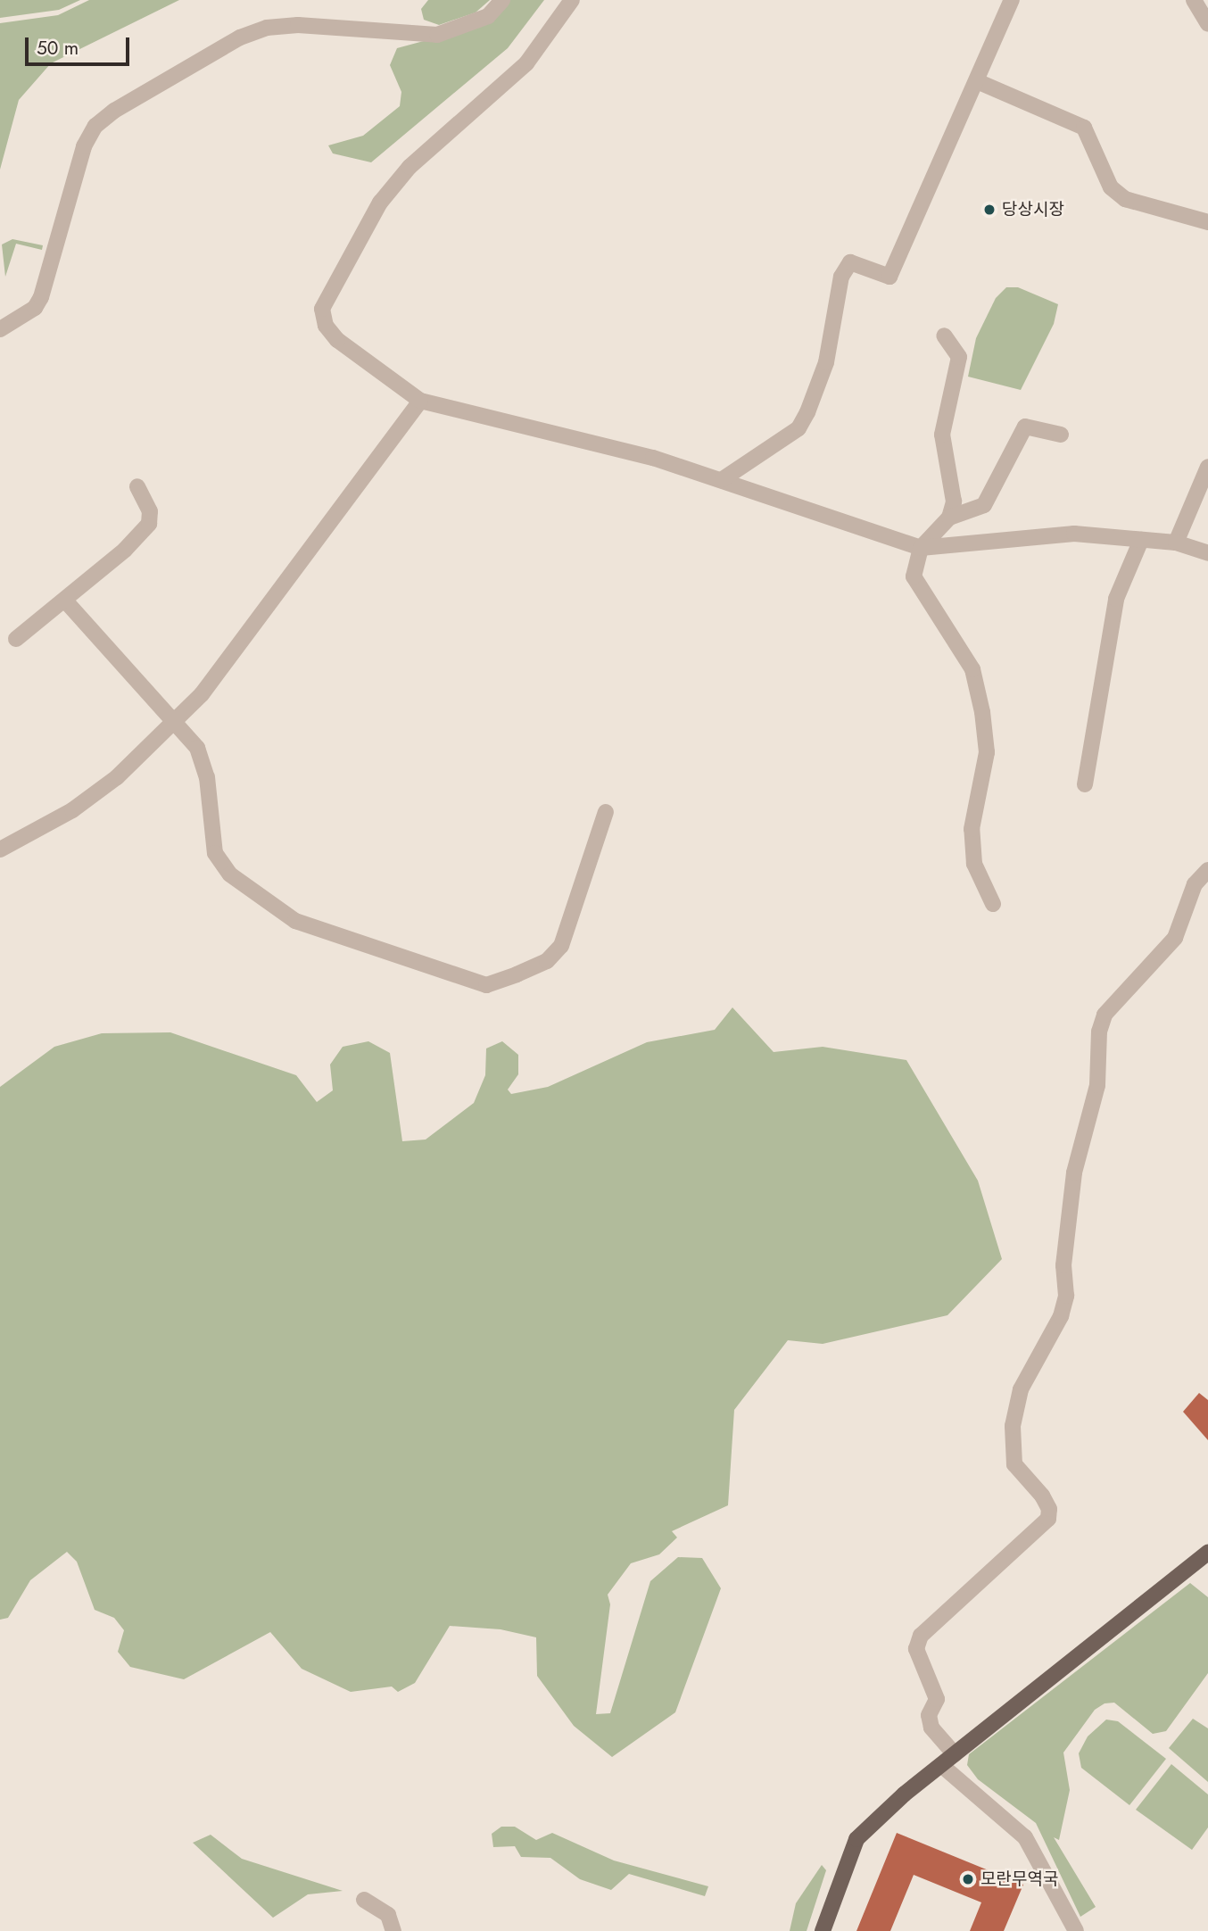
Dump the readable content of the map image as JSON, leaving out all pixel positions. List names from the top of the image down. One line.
{"places":["당상시장","모란무역국"],"scale_bar":"50 m"}
